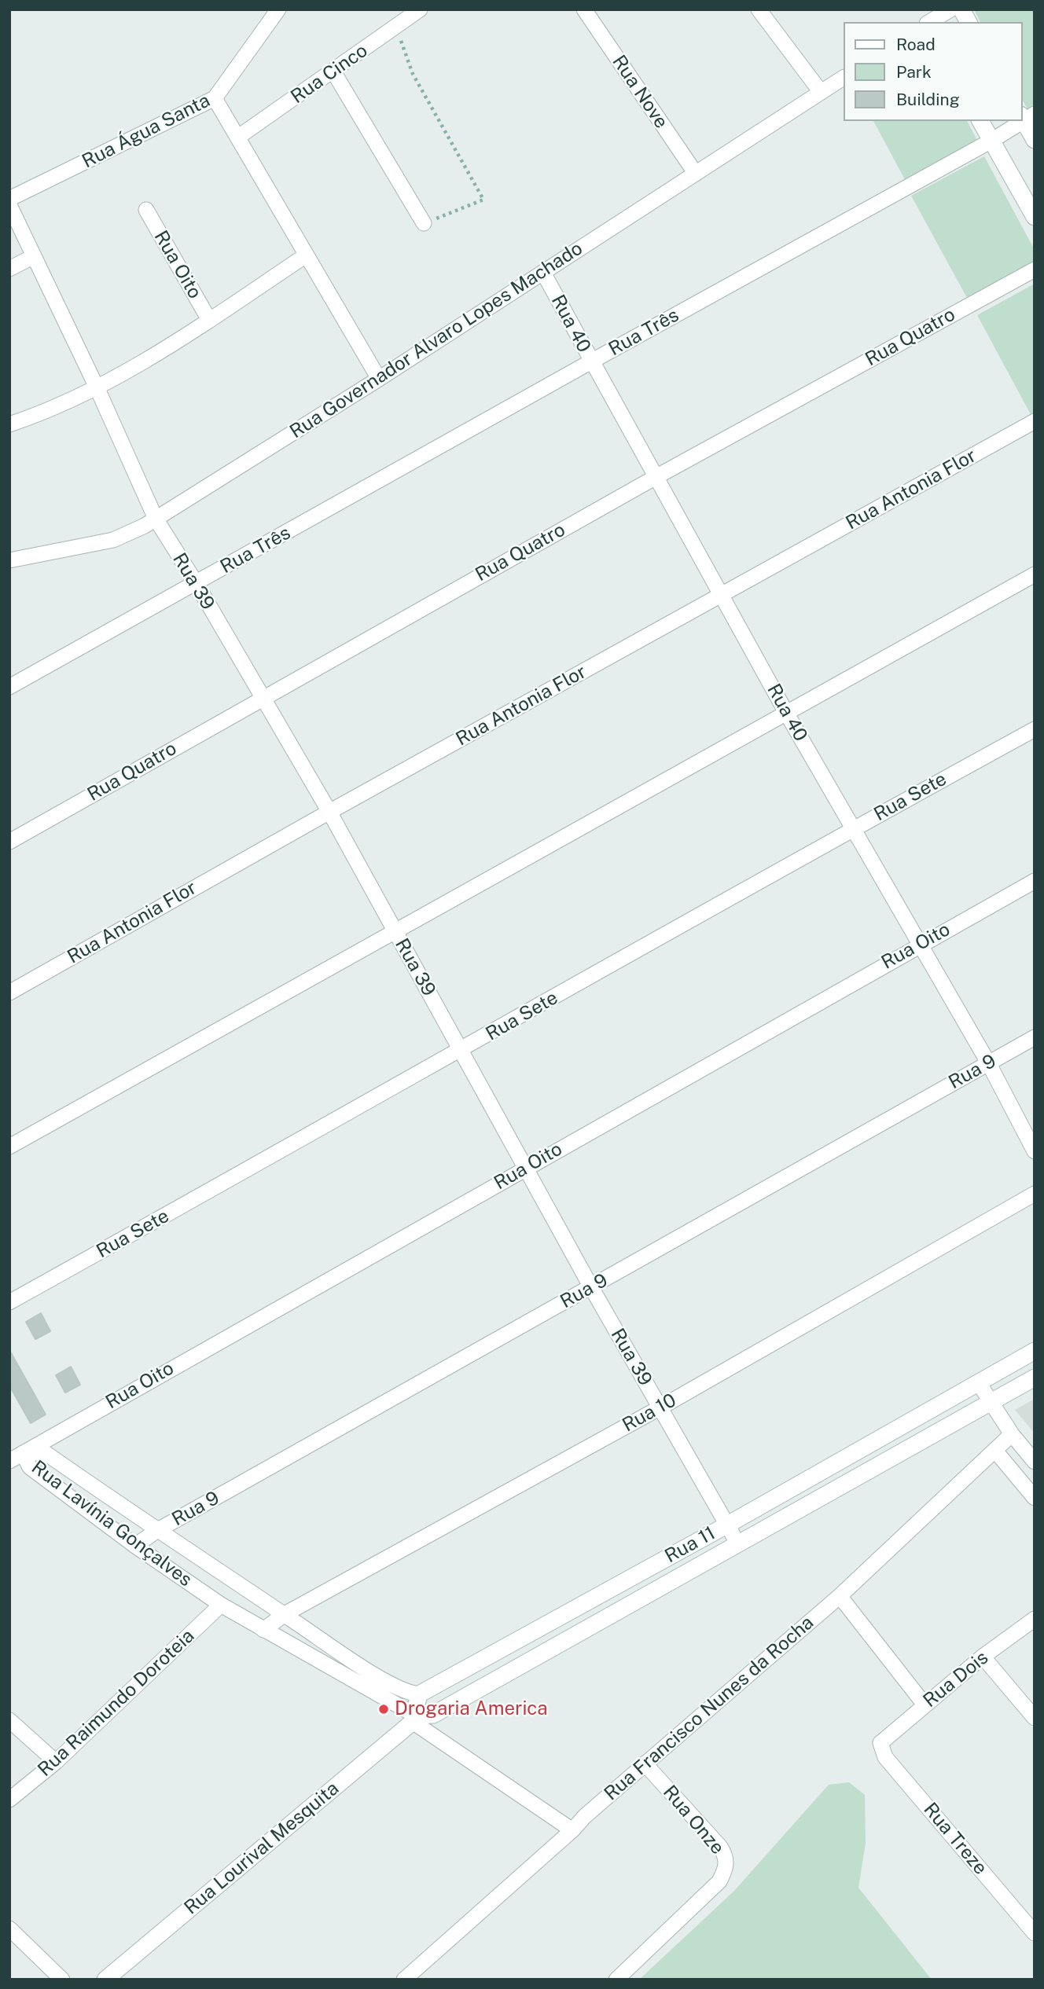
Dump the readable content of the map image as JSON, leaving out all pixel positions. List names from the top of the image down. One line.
{"streets":{"main road":["Rua 11","Rua Lourival Mesquita"],"street":["Rua Cinco","Rua Nove","Rua Água Santa","Rua Oito","Rua 40","Rua Três","Rua Quatro","Rua Governador Alvaro Lopes Machado","Rua Antonia Flor","Rua 39","Rua Sete","Rua 9","Rua 10","Rua Lavínia Gonçalves","Rua Dois","Rua Raimundo Doroteia","Rua Francisco Nunes da Rocha","Rua Onze","Rua Treze"]},"crossings":[["Rua Nove","Rua Governador Alvaro Lopes Machado"],["Rua Oito","Rua 40"],["Rua Oito","Rua 39"],["Rua Oito","Rua Lavínia Gonçalves"],["Rua 40","Rua Três"],["Rua 40","Rua Quatro"],["Rua 40","Rua Governador Alvaro Lopes Machado"],["Rua 40","Rua Antonia Flor"],["Rua 40","Rua Sete"],["Rua 40","Rua 9"],["Rua Três","Rua 39"],["Rua Quatro","Rua 39"],["Rua Governador Alvaro Lopes Machado","Rua 39"],["Rua Antonia Flor","Rua 39"],["Rua 39","Rua Sete"],["Rua 39","Rua 9"],["Rua 39","Rua 10"],["Rua 39","Rua 11"],["Rua 9","Rua Lavínia Gonçalves"],["Rua 10","Rua Lavínia Gonçalves"],["Rua Lavínia Gonçalves","Rua 11"],["Rua Lavínia Gonçalves","Rua Raimundo Doroteia"],["Rua Lavínia Gonçalves","Rua Francisco Nunes da Rocha"],["Rua Lavínia Gonçalves","Rua Lourival Mesquita"],["Rua 11","Rua Lourival Mesquita"],["Rua Dois","Rua Treze"],["Rua Francisco Nunes da Rocha","Rua Onze"]],"places":["Drogaria America"],"legend":["Road","Park","Building"]}
